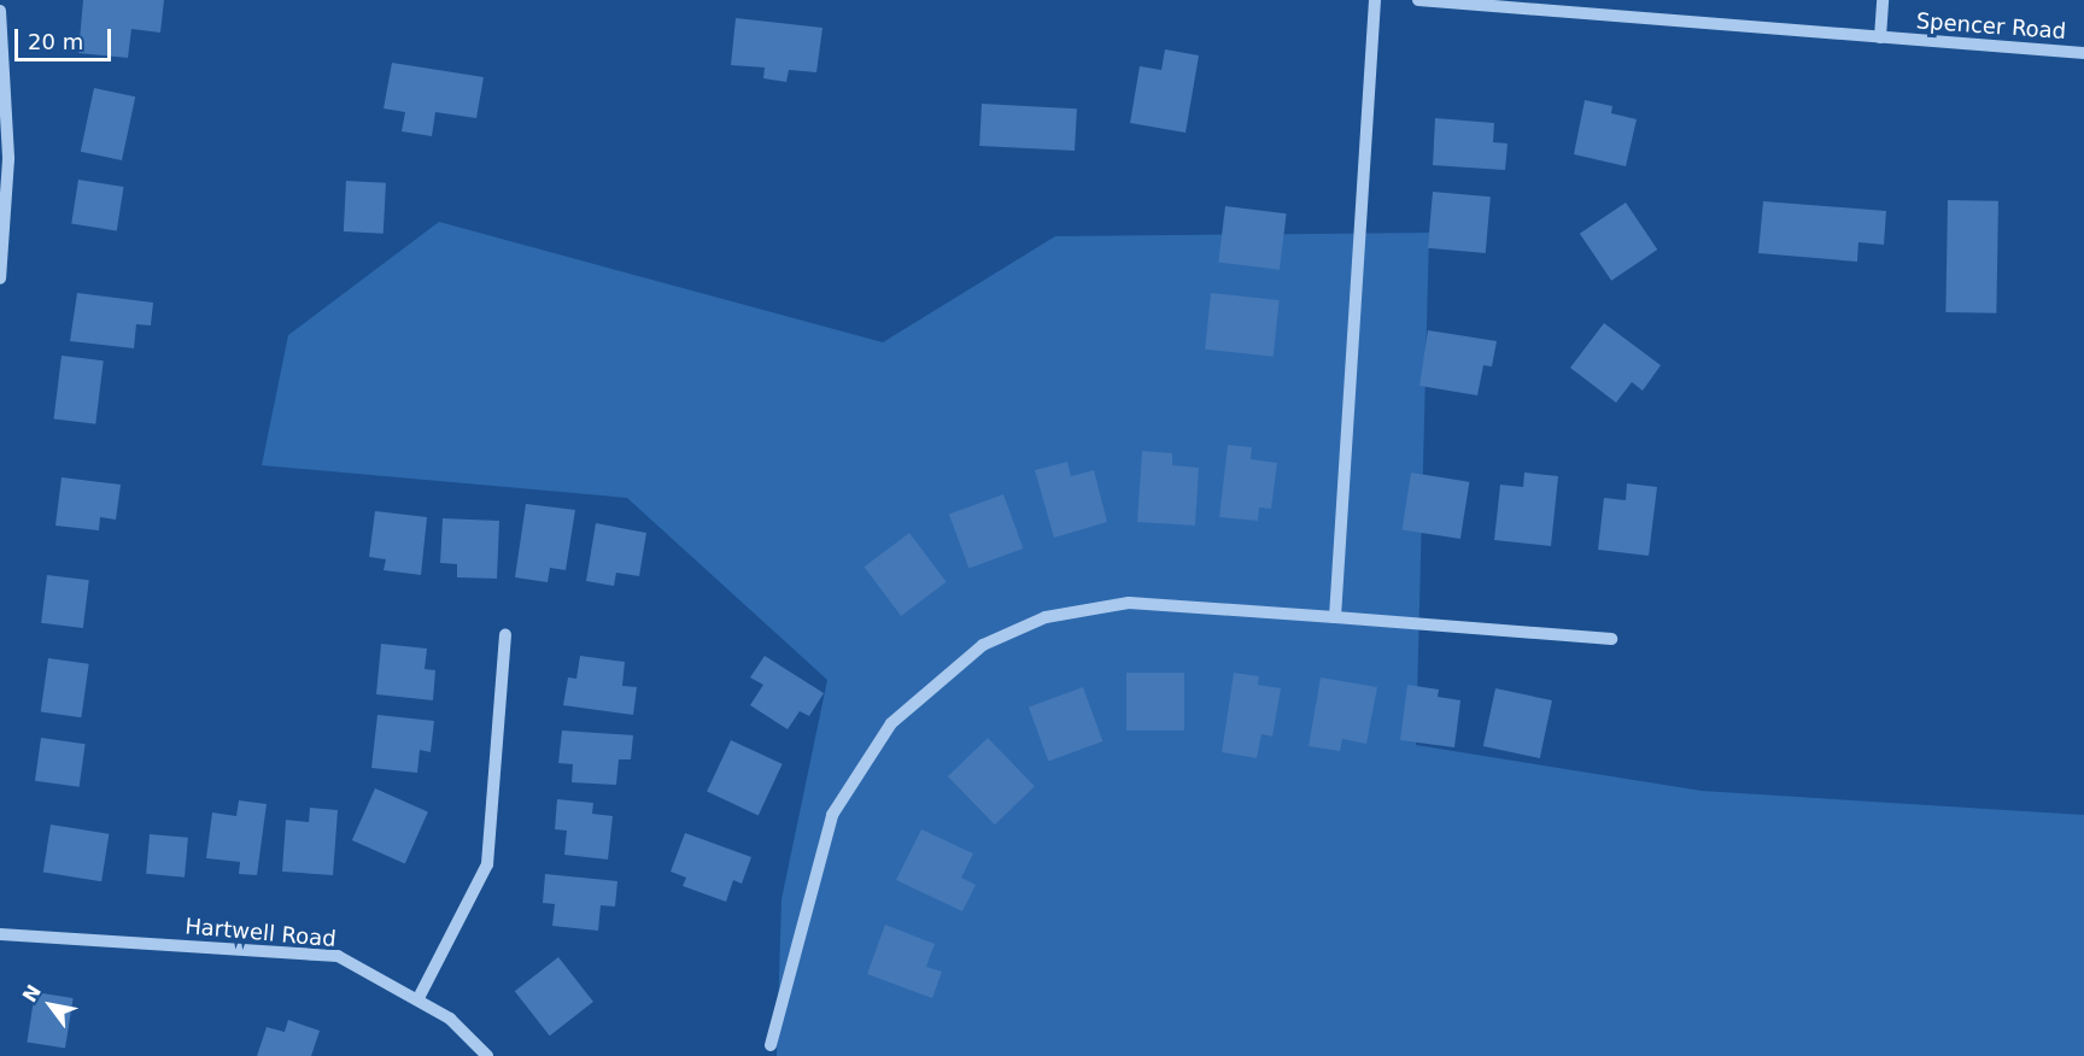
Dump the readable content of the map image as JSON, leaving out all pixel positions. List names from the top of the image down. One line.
{"streets":{"street":["Spencer Road","Hartwell Road"]},"scale_bar":"20 m","north":"top left"}
